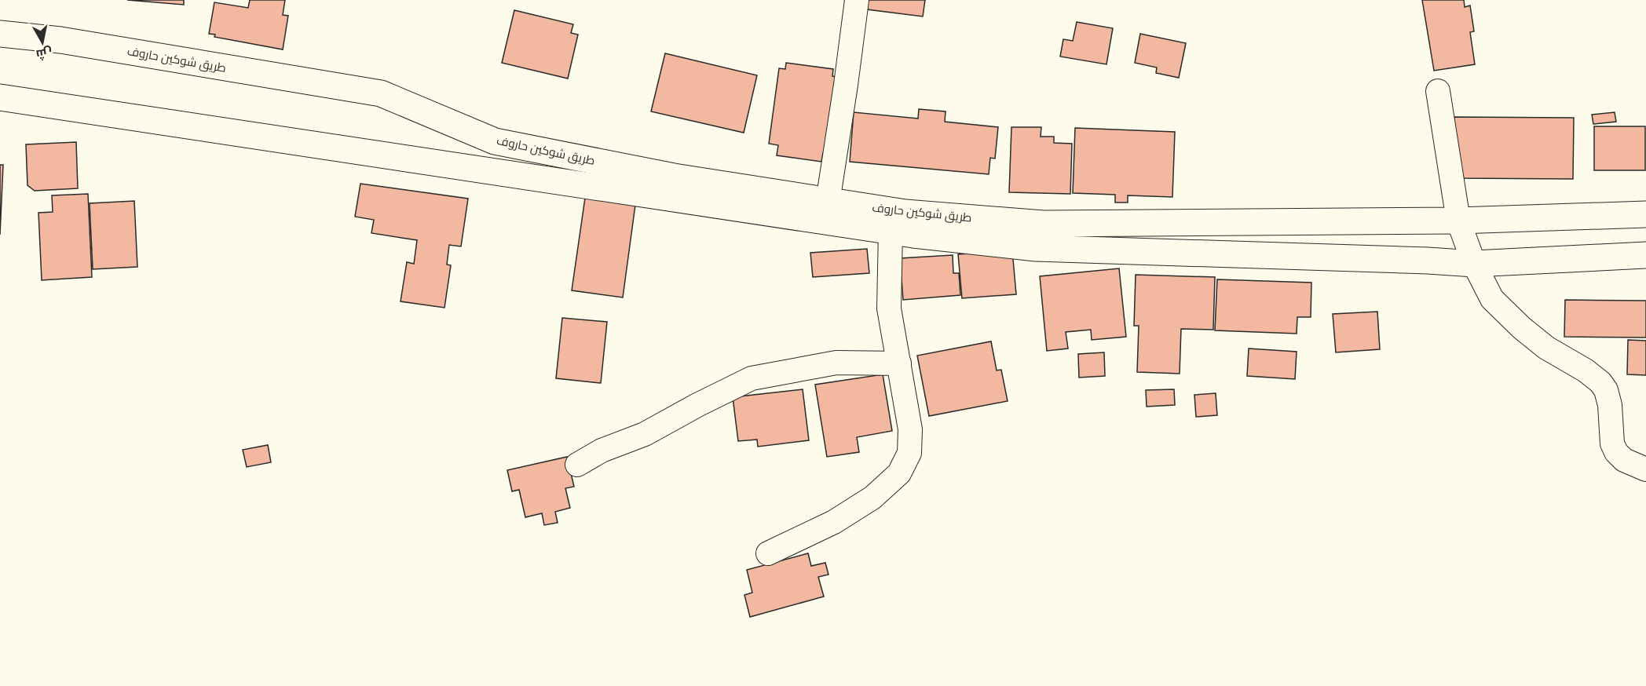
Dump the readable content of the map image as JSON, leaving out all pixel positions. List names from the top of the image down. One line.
{"streets":{"main road":["طريق شوكين حاروف"]},"north":"bottom"}
